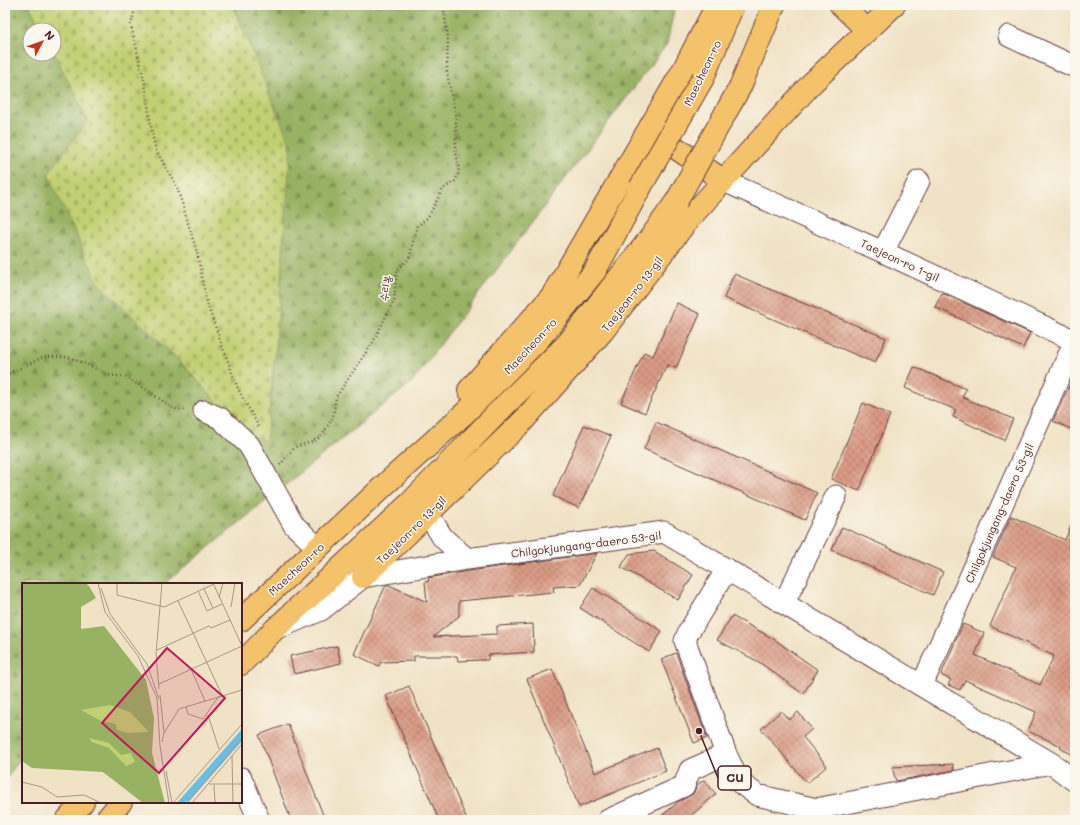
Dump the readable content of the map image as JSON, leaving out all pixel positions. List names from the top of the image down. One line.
{"streets":{"main road":["Maecheon-ro","Taejeon-ro 13-gil"],"street":["Taejeon-ro 1-gil","Chilgokjungang-daero 53-gil"],"path":["수리봉"]},"crossings":[["Taejeon-ro 1-gil","Taejeon-ro 13-gil"],["Taejeon-ro 1-gil","Chilgokjungang-daero 53-gil"],["Taejeon-ro 13-gil","Chilgokjungang-daero 53-gil"]],"places":["CU"],"north":"top right"}
